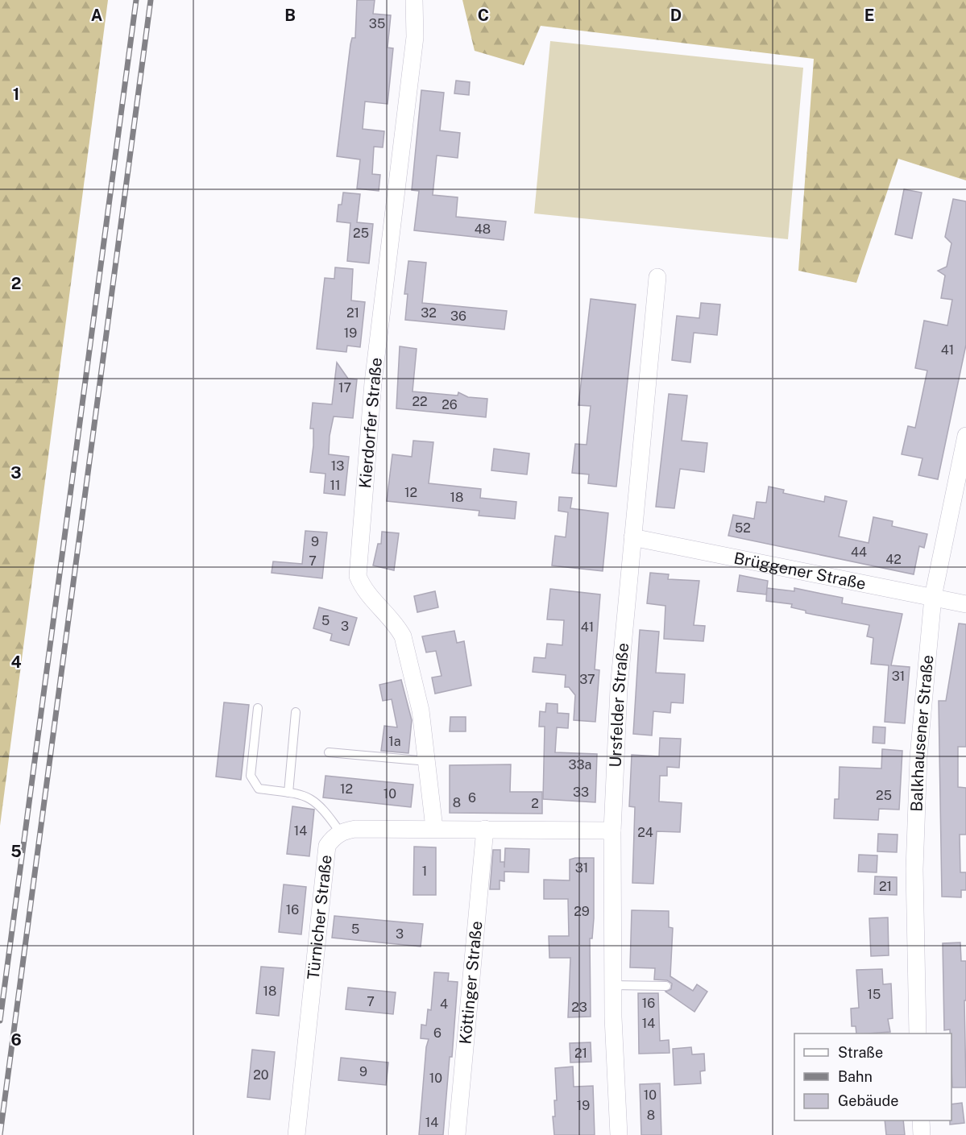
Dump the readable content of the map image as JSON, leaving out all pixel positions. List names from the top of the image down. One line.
{"streets":{"street":["Kierdorfer Straße","Brüggener Straße","Ursfelder Straße","Balkhausener Straße","Türnicher Straße","Köttinger Straße"]},"crossings":[["Brüggener Straße","Ursfelder Straße"],["Brüggener Straße","Balkhausener Straße"]],"house_numbers":["35","48","25","21","32","36","19","41","17","22","26","13","11","12","18","52","9","44","42","7","5","3","41","31","37","1a","33a","12","33","10","25","6","8","2","14","24","31","1","21","16","29","5","3","18","15","7","16","4","23","14","6","21","9","20","10","10","19","8","14"],"legend":["Straße","Bahn","Gebäude"],"grid":{"columns":["A","B","C","D","E"],"rows":["1","2","3","4","5","6"]}}
